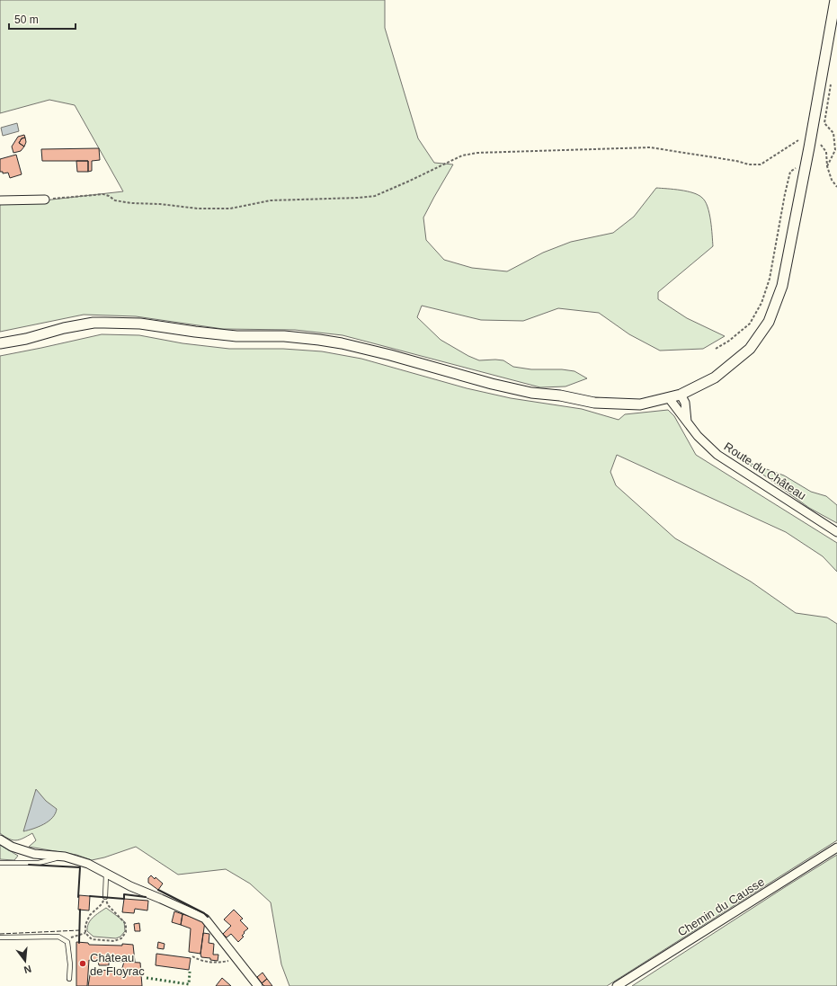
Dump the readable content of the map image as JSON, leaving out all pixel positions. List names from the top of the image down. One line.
{"streets":{"street":["Route du Château","Chemin du Causse"]},"places":["Château de Floyrac"],"scale_bar":"50 m","north":"bottom"}
